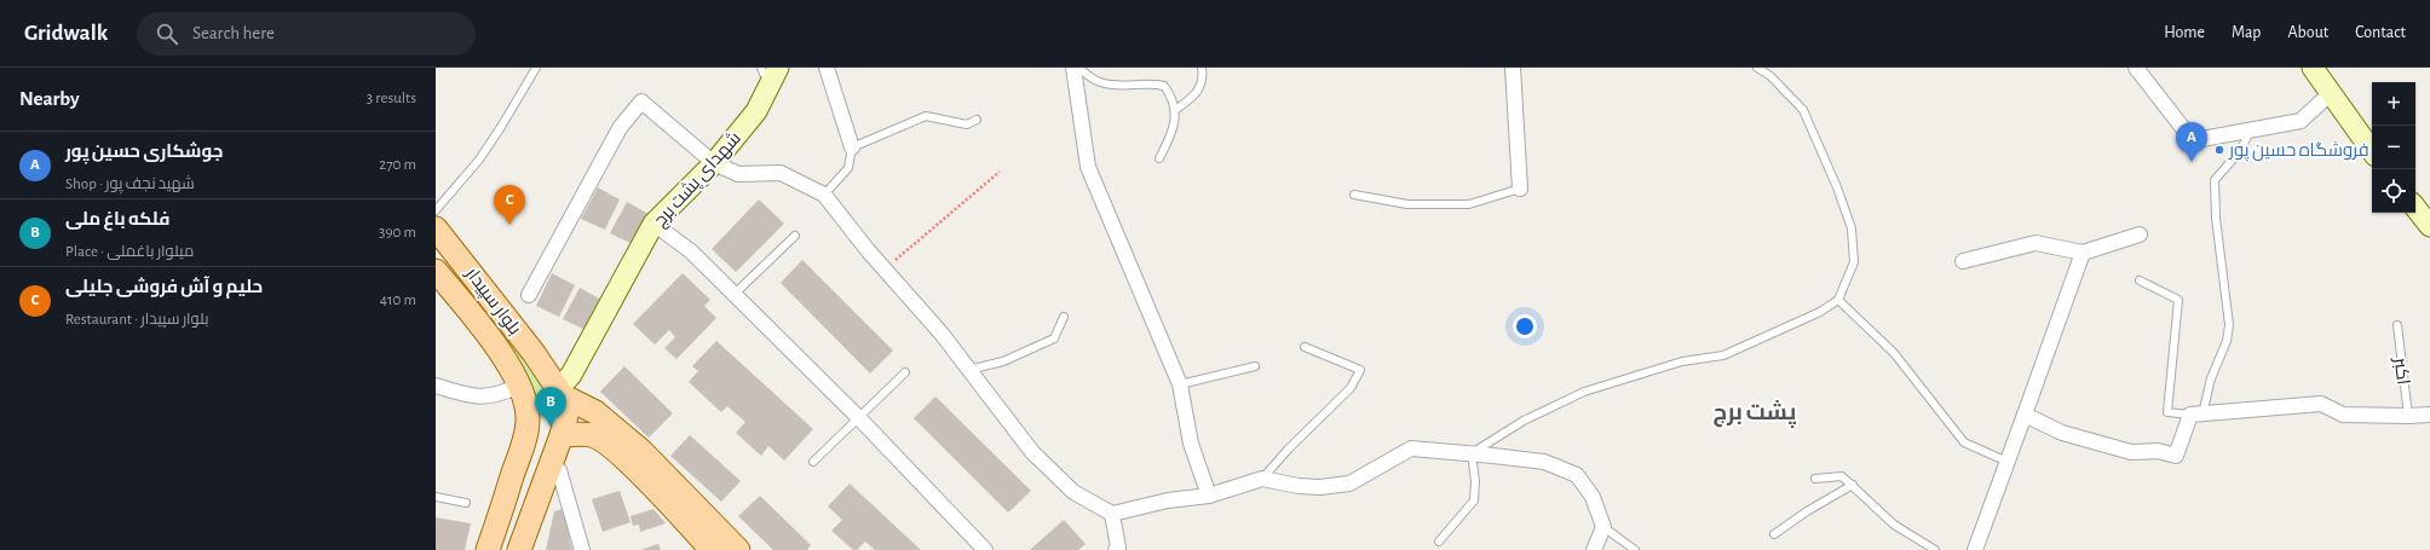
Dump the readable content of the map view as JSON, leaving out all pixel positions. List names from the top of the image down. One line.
{"streets":{"main road":["بلوار سپیدار"],"street":["شهدای پشت برج"],"lane":["اکبر"]},"crossings":[["شهدای پشت برج","بلوار سپیدار"]],"districts":["پشت برج"],"places":["فروشگاه حسین پور"],"page":{"header":"Gridwalk","search":"Search here","nav":["Home","Map","About","Contact"],"heading":["Nearby","3 results"],"map_buttons":["+","−"],"pins":["A","C","B"],"list":[{"mark":"A","name":"جوشکاری حسین پور","note":"Shop · شهید نجف پور","value":"270 m"},{"mark":"B","name":"فلکه باغ ملی","note":"Place · میلوار باغملی","value":"390 m"},{"mark":"C","name":"حلیم و آش فروشی جلیلی","note":"Restaurant · بلوار سپیدار","value":"410 m"}]}}
